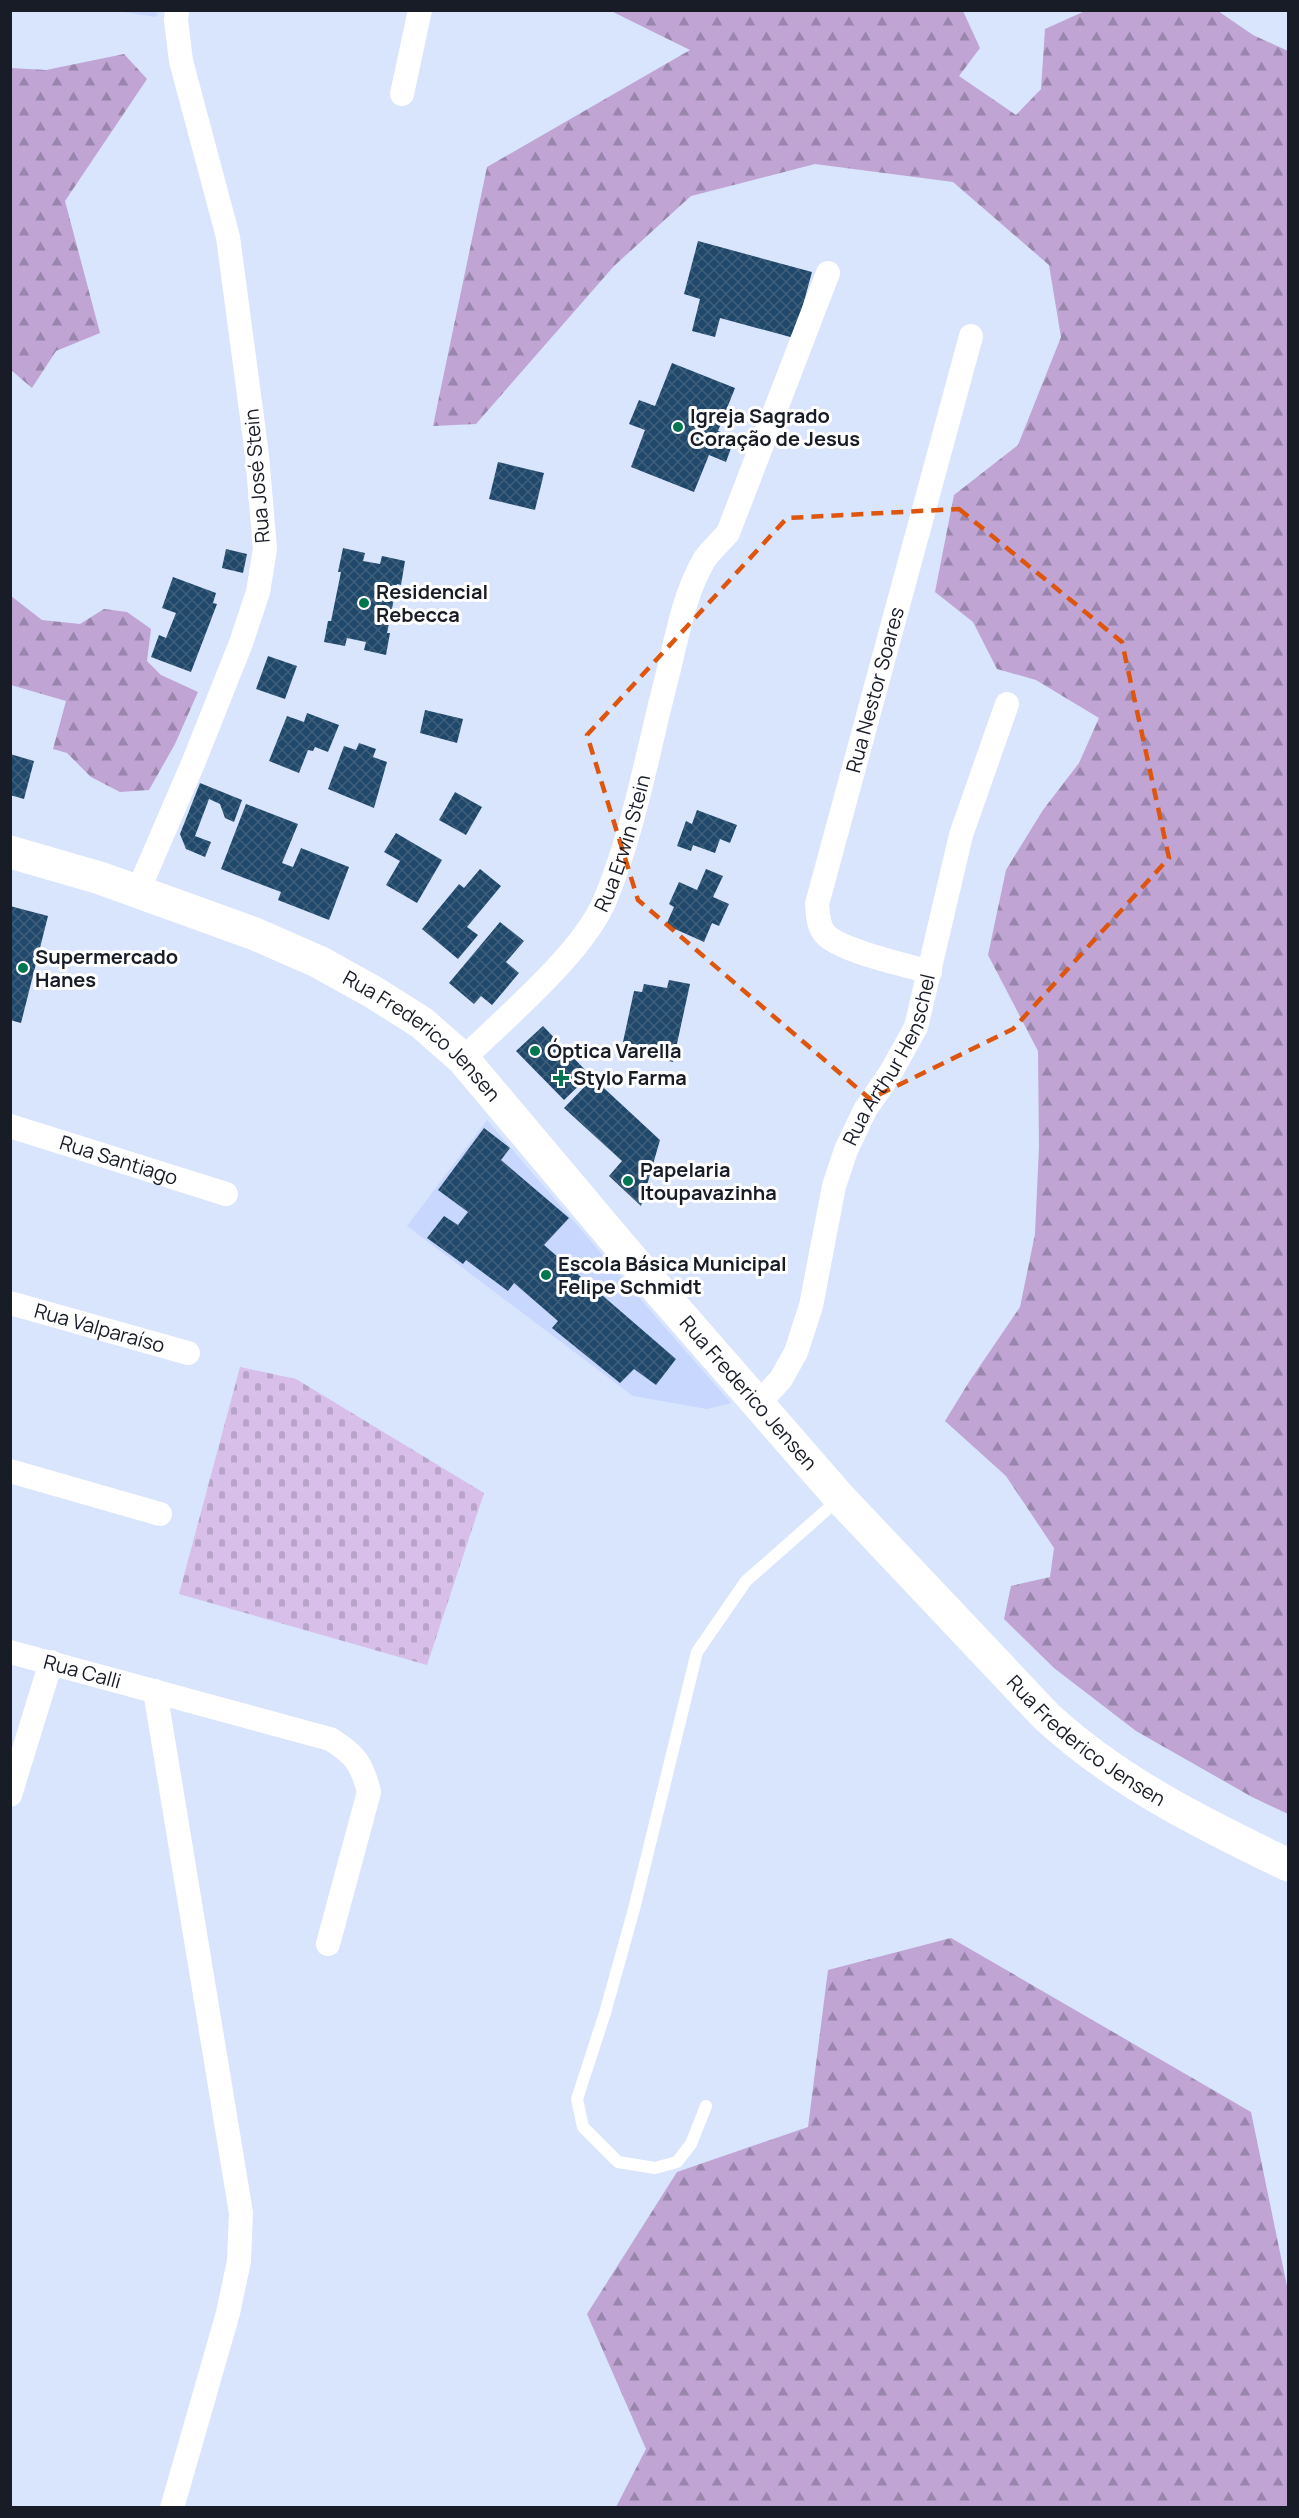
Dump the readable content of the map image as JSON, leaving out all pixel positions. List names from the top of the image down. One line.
{"streets":{"main road":["Rua Frederico Jensen"],"street":["Rua José Stein","Rua Nestor Soares","Rua Erwin Stein","Rua Arthur Henschel","Rua Santiago","Rua Valparaíso","Rua Calli"]},"crossings":[["Rua José Stein","Rua Frederico Jensen"],["Rua Nestor Soares","Rua Arthur Henschel"],["Rua Erwin Stein","Rua Frederico Jensen"],["Rua Frederico Jensen","Rua Arthur Henschel"]],"places":{"other":["Igreja Sagrado Coração de Jesus","Residencial Rebecca","Supermercado Hanes","Óptica Varella","Papelaria Itoupavazinha","Escola Básica Municipal Felipe Schmidt"],"health":["Stylo Farma"]}}
